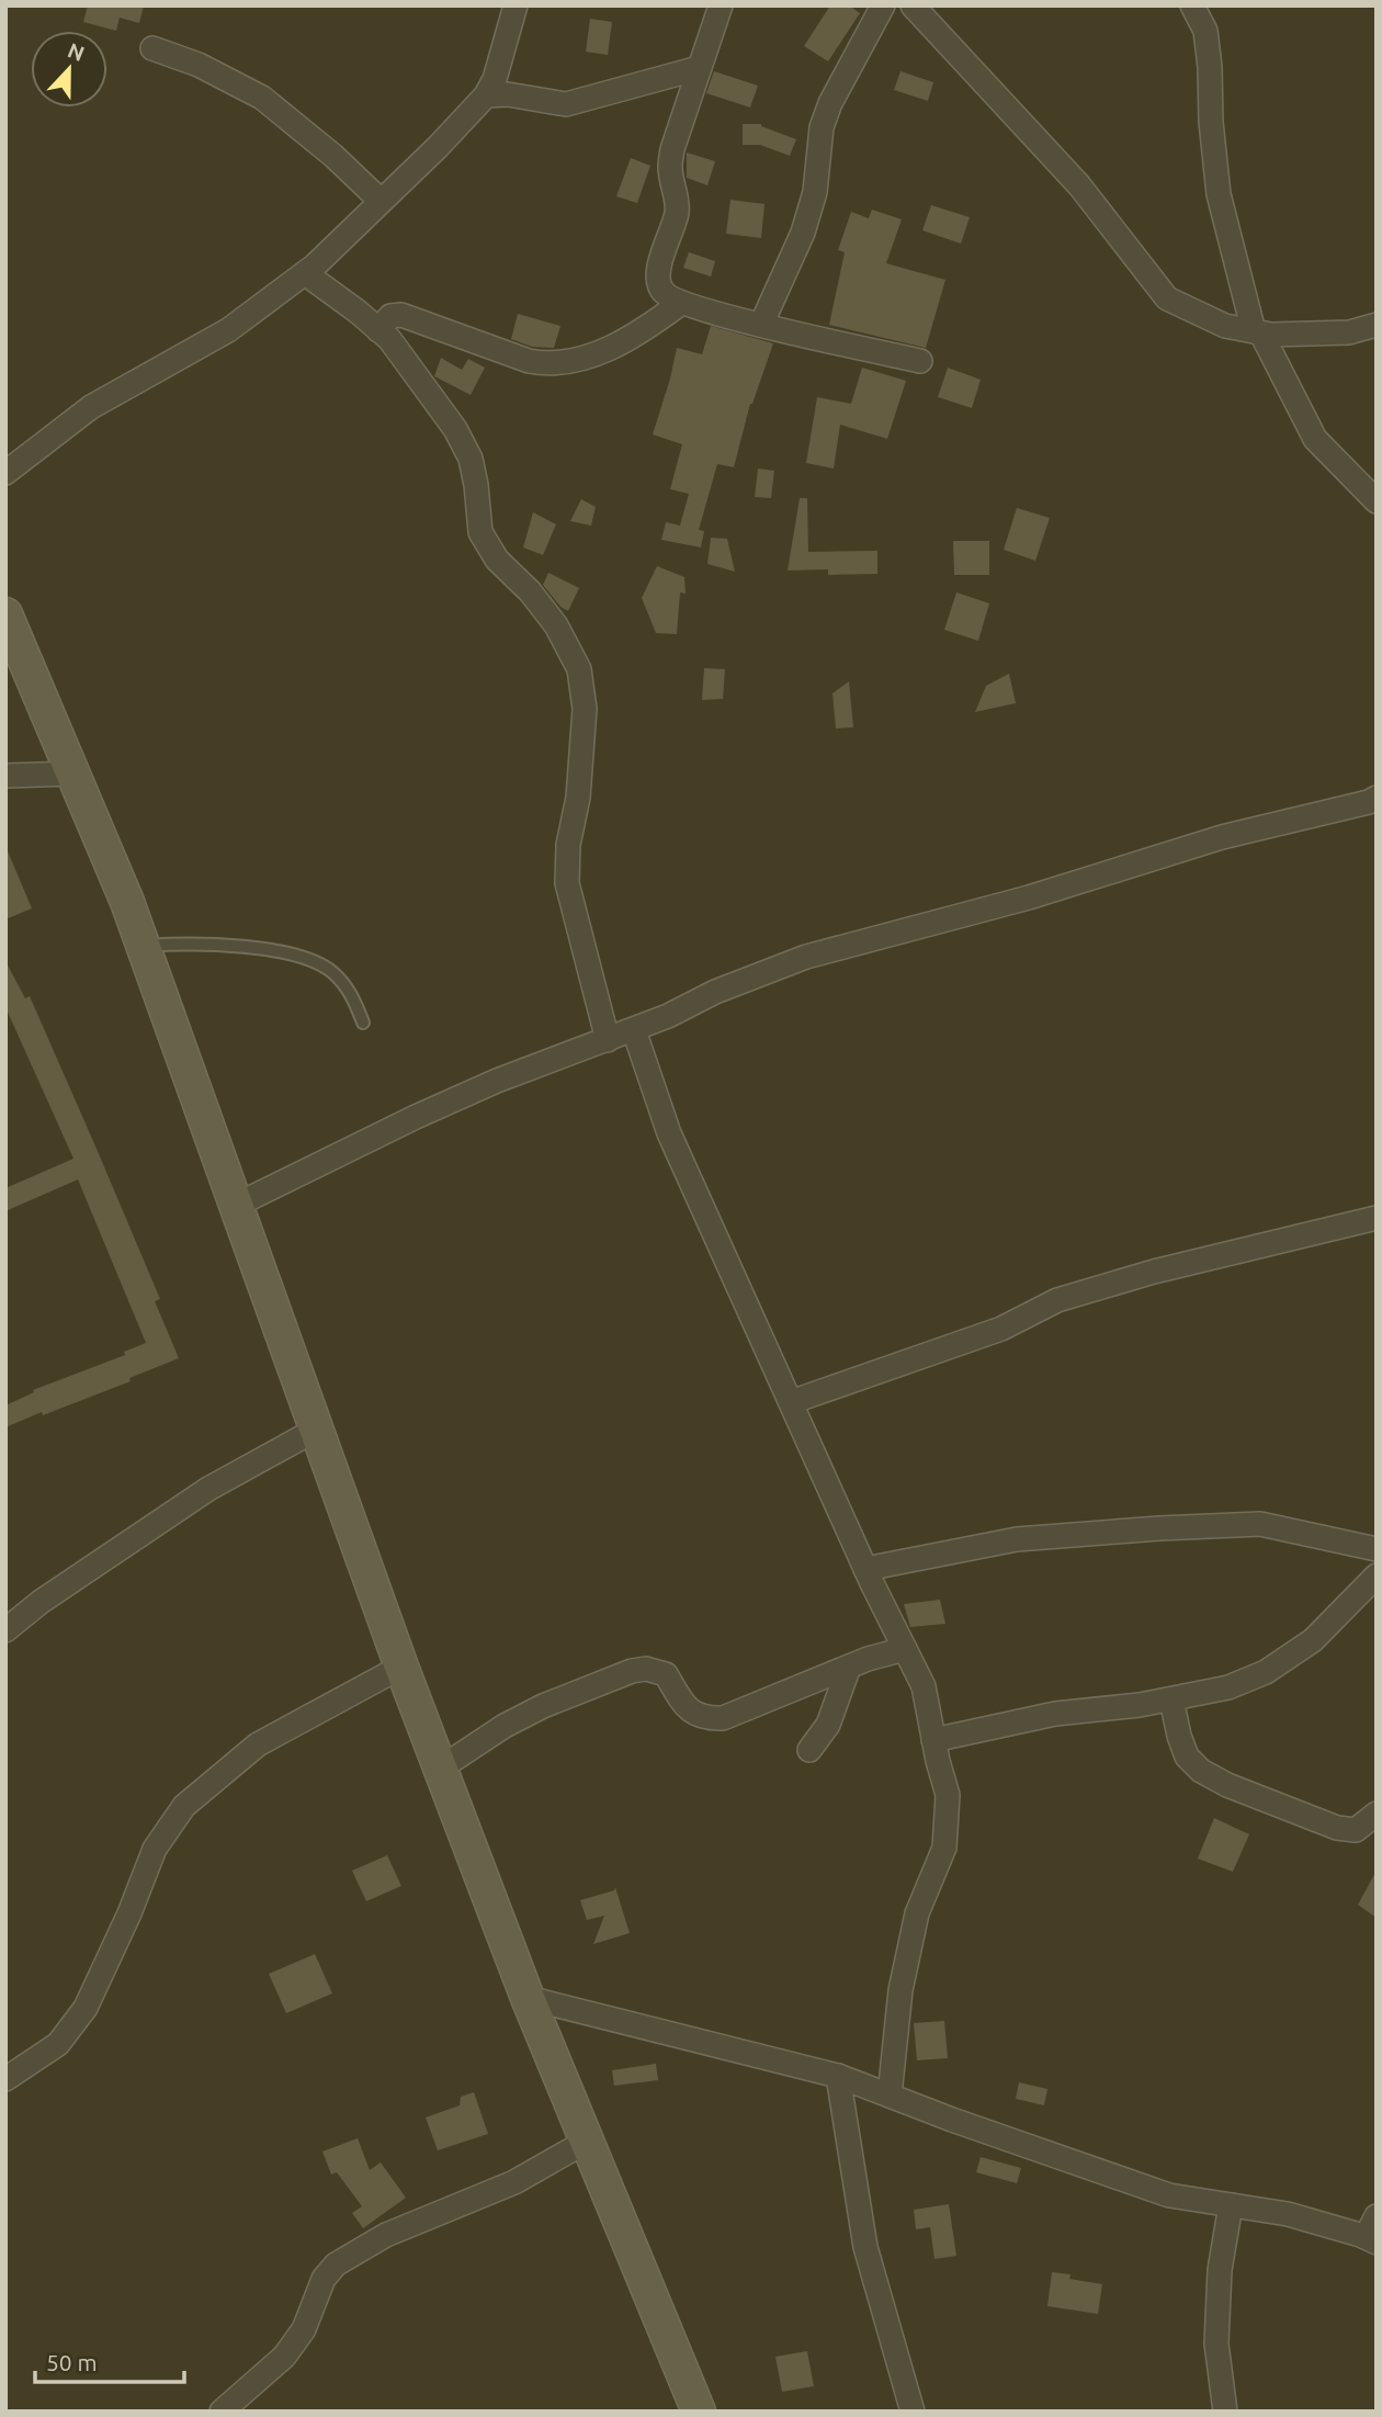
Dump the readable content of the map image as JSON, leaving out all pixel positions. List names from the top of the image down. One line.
{"scale_bar":"50 m","north":"top"}
